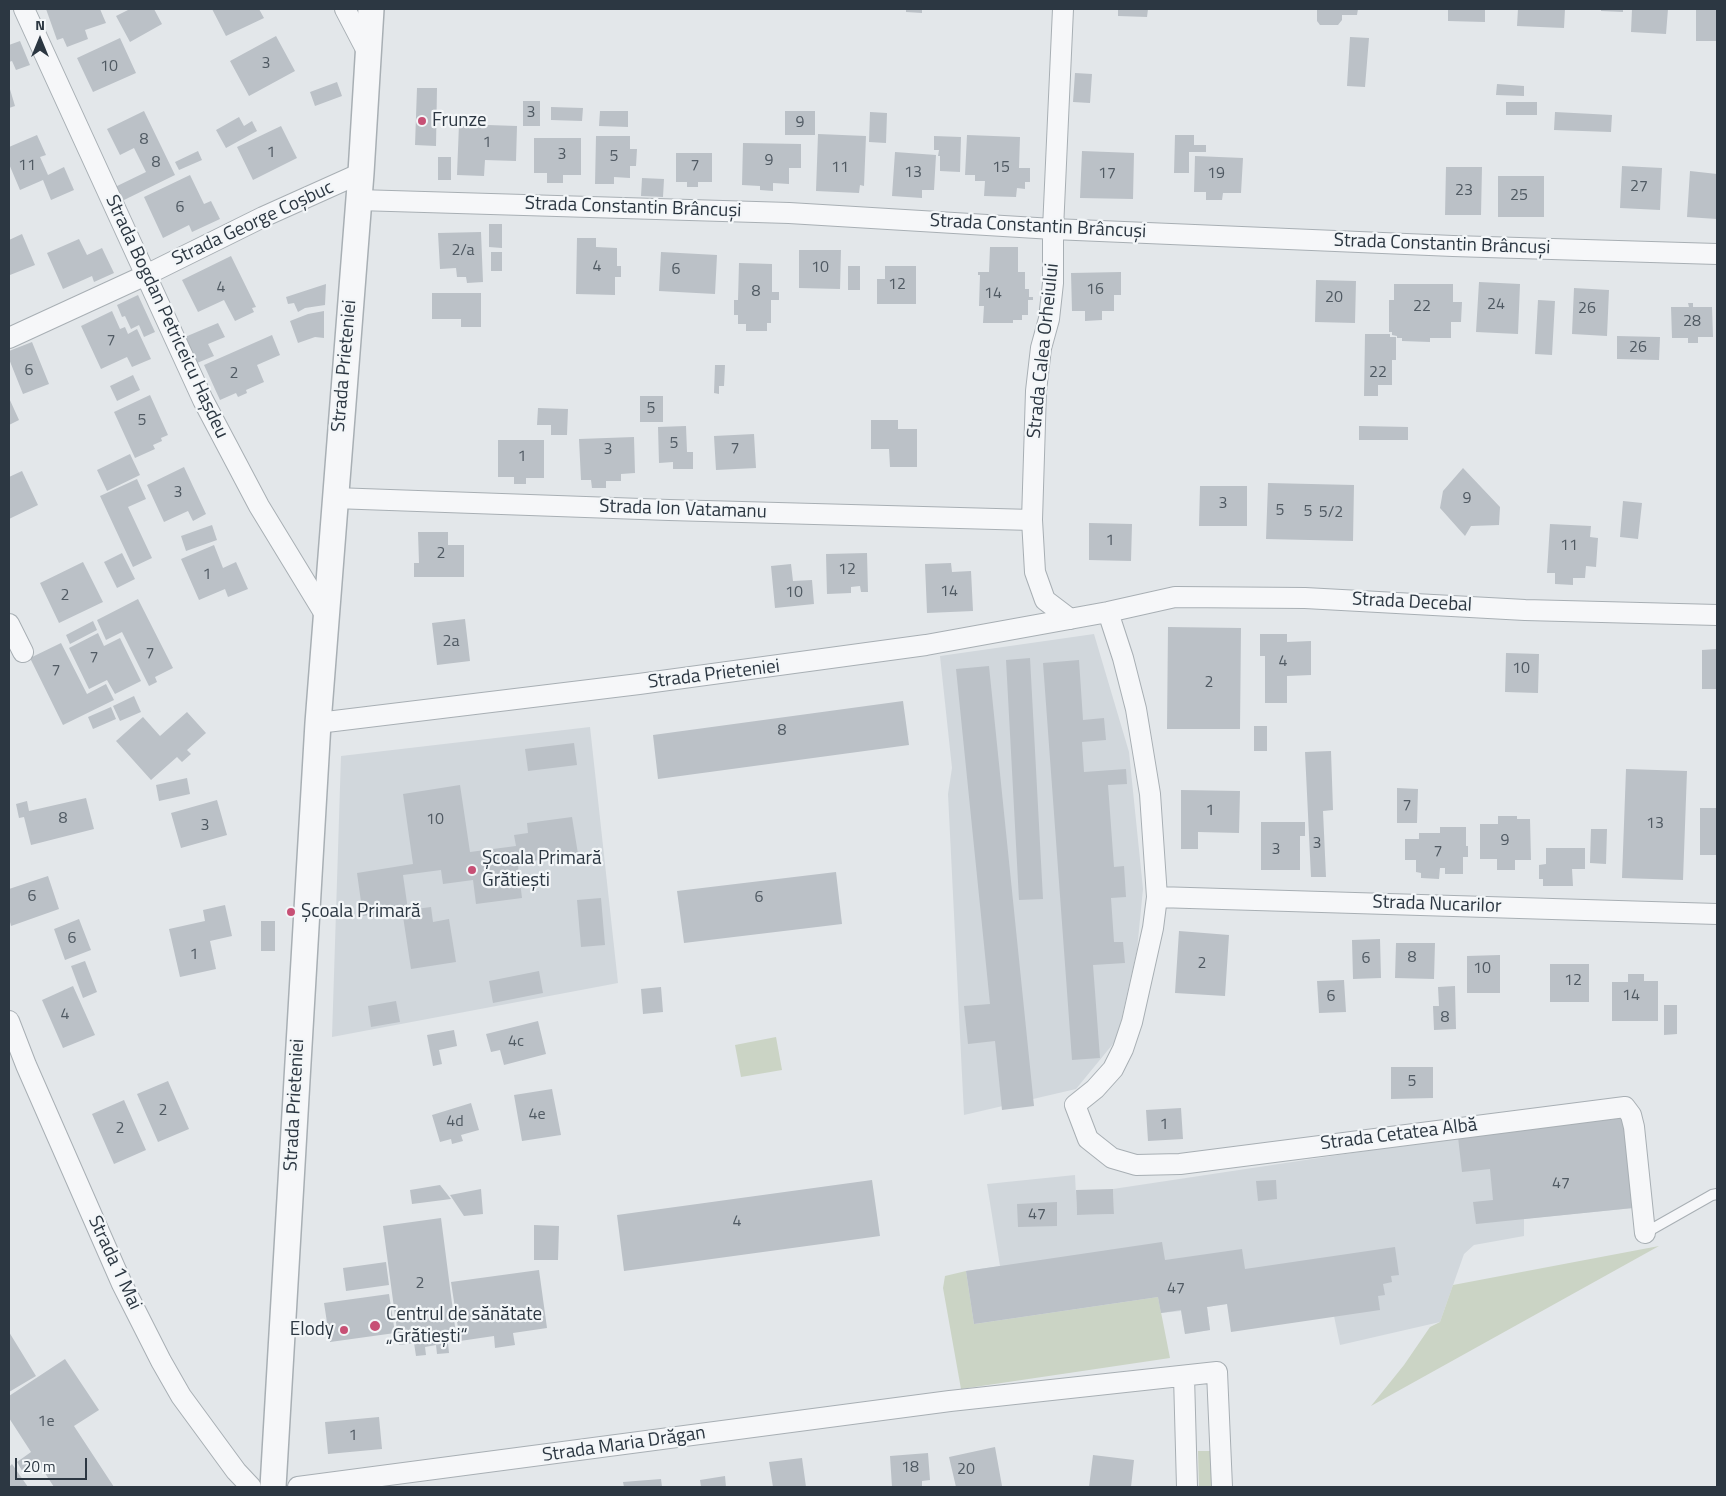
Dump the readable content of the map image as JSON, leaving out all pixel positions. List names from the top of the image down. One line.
{"streets":{"street":["Strada Constantin Brâncuși","Strada George Coșbuc","Strada Bogdan Petriceicu Hașdeu","Strada Calea Orheiului","Strada Prieteniei","Strada Ion Vatamanu","Strada Decebal","Strada Nucarilor","Strada Cetatea Albă","Strada 1 Mai","Strada Maria Drăgan"]},"crossings":[["Strada Constantin Brâncuși","Strada Calea Orheiului"],["Strada Constantin Brâncuși","Strada Prieteniei"],["Strada George Coșbuc","Strada Bogdan Petriceicu Hașdeu"],["Strada George Coșbuc","Strada Prieteniei"],["Strada Bogdan Petriceicu Hașdeu","Strada Prieteniei"],["Strada Calea Orheiului","Strada Prieteniei"],["Strada Calea Orheiului","Strada Ion Vatamanu"],["Strada Prieteniei","Strada Ion Vatamanu"],["Strada Prieteniei","Strada Decebal"],["Strada Nucarilor","Strada Cetatea Albă"]],"places":["Frunze","Școala Primară Grătiești","Școala Primară","Centrul de sănătate „Grătiești“","Elody"],"house_numbers":["3","10","3","9","8","1","1","3","5","9","8","11","7","11","15","13","17","19","27","23","25","6","2/a","4","10","6","12","4","16","8","14","20","24","22","26","28","7","26","6","22","2","5","5","5","7","3","1","3","9","3","5","5","5/2","1","11","2","12","1","14","10","2","2a","7","7","4","10","7","2","8","7","1","8","10","13","3","9","3","3","7","6","6","6","1","8","6","2","10","12","14","6","4","8","4c","5","2","4e","4d","1","2","47","47","4","2","47","1e","1","18","20"],"scale_bar":"20 m","north":"top"}
